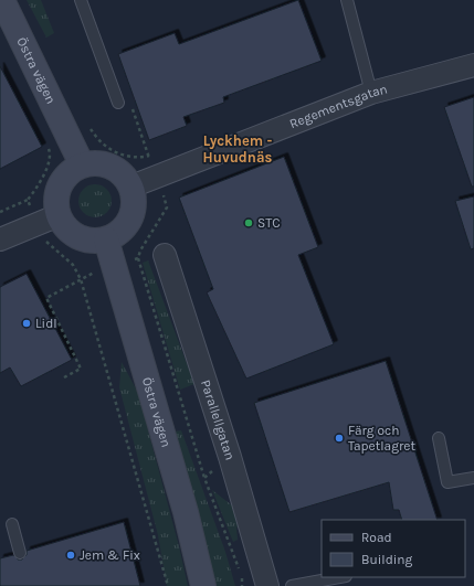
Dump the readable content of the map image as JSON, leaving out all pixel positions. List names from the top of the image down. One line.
{"streets":{"street":["Östra vägen","Regementsgatan","Parallellgatan"]},"crossings":[["Östra vägen","Regementsgatan"]],"districts":["Lyckhem - Huvudnäs"],"places":["STC","Lidl","Färg och Tapetlagret","Jem & Fix"],"legend":["Road","Building"]}
